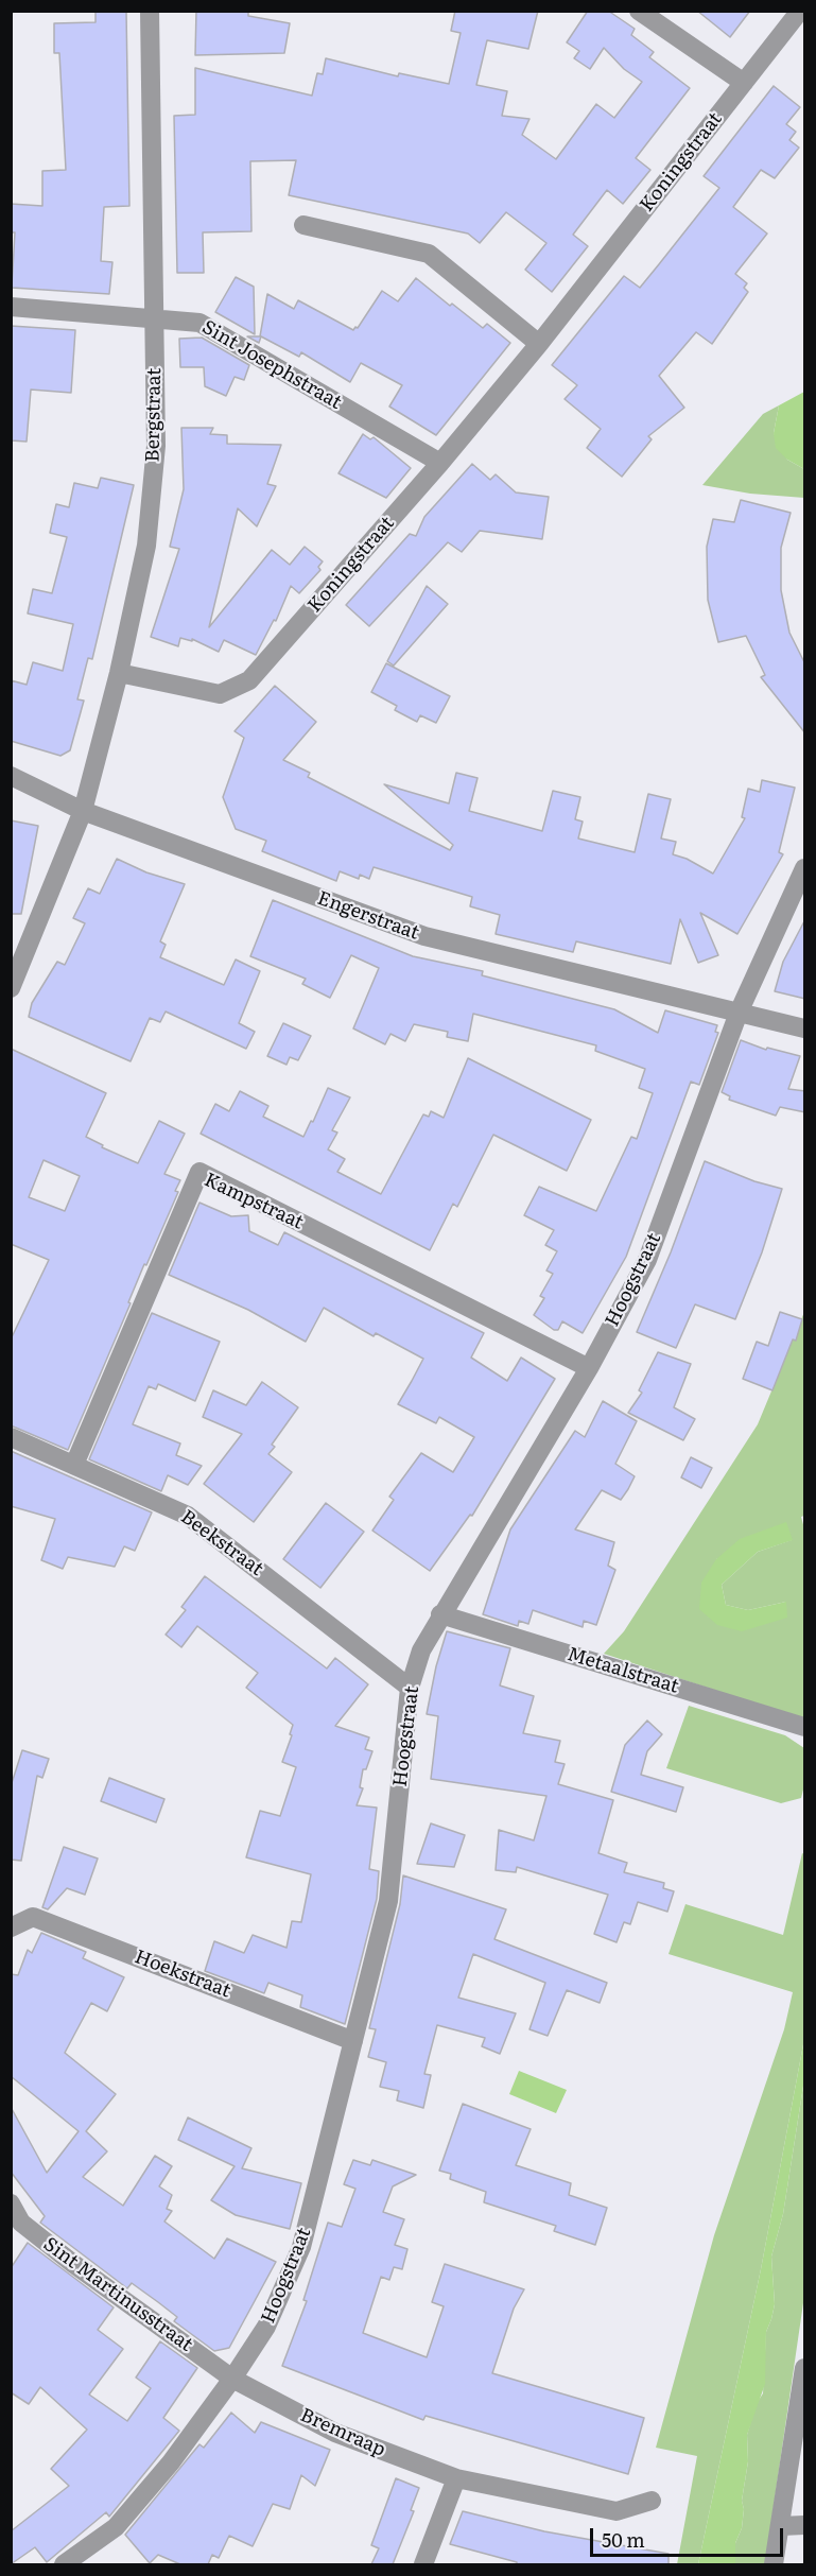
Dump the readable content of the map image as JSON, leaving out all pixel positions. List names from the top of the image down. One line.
{"streets":{"street":["Koningstraat","Sint Josephstraat","Bergstraat","Engerstraat","Kampstraat","Hoogstraat","Beekstraat","Metaalstraat","Hoekstraat","Sint Martinusstraat","Bremraap"]},"crossings":[["Koningstraat","Sint Josephstraat"],["Koningstraat","Bergstraat"],["Sint Josephstraat","Bergstraat"],["Bergstraat","Engerstraat"],["Engerstraat","Hoogstraat"],["Kampstraat","Hoogstraat"],["Kampstraat","Beekstraat"],["Hoogstraat","Beekstraat"],["Hoogstraat","Metaalstraat"],["Hoogstraat","Hoekstraat"],["Hoogstraat","Sint Martinusstraat"],["Hoogstraat","Bremraap"],["Sint Martinusstraat","Bremraap"]],"scale_bar":"50 m"}
